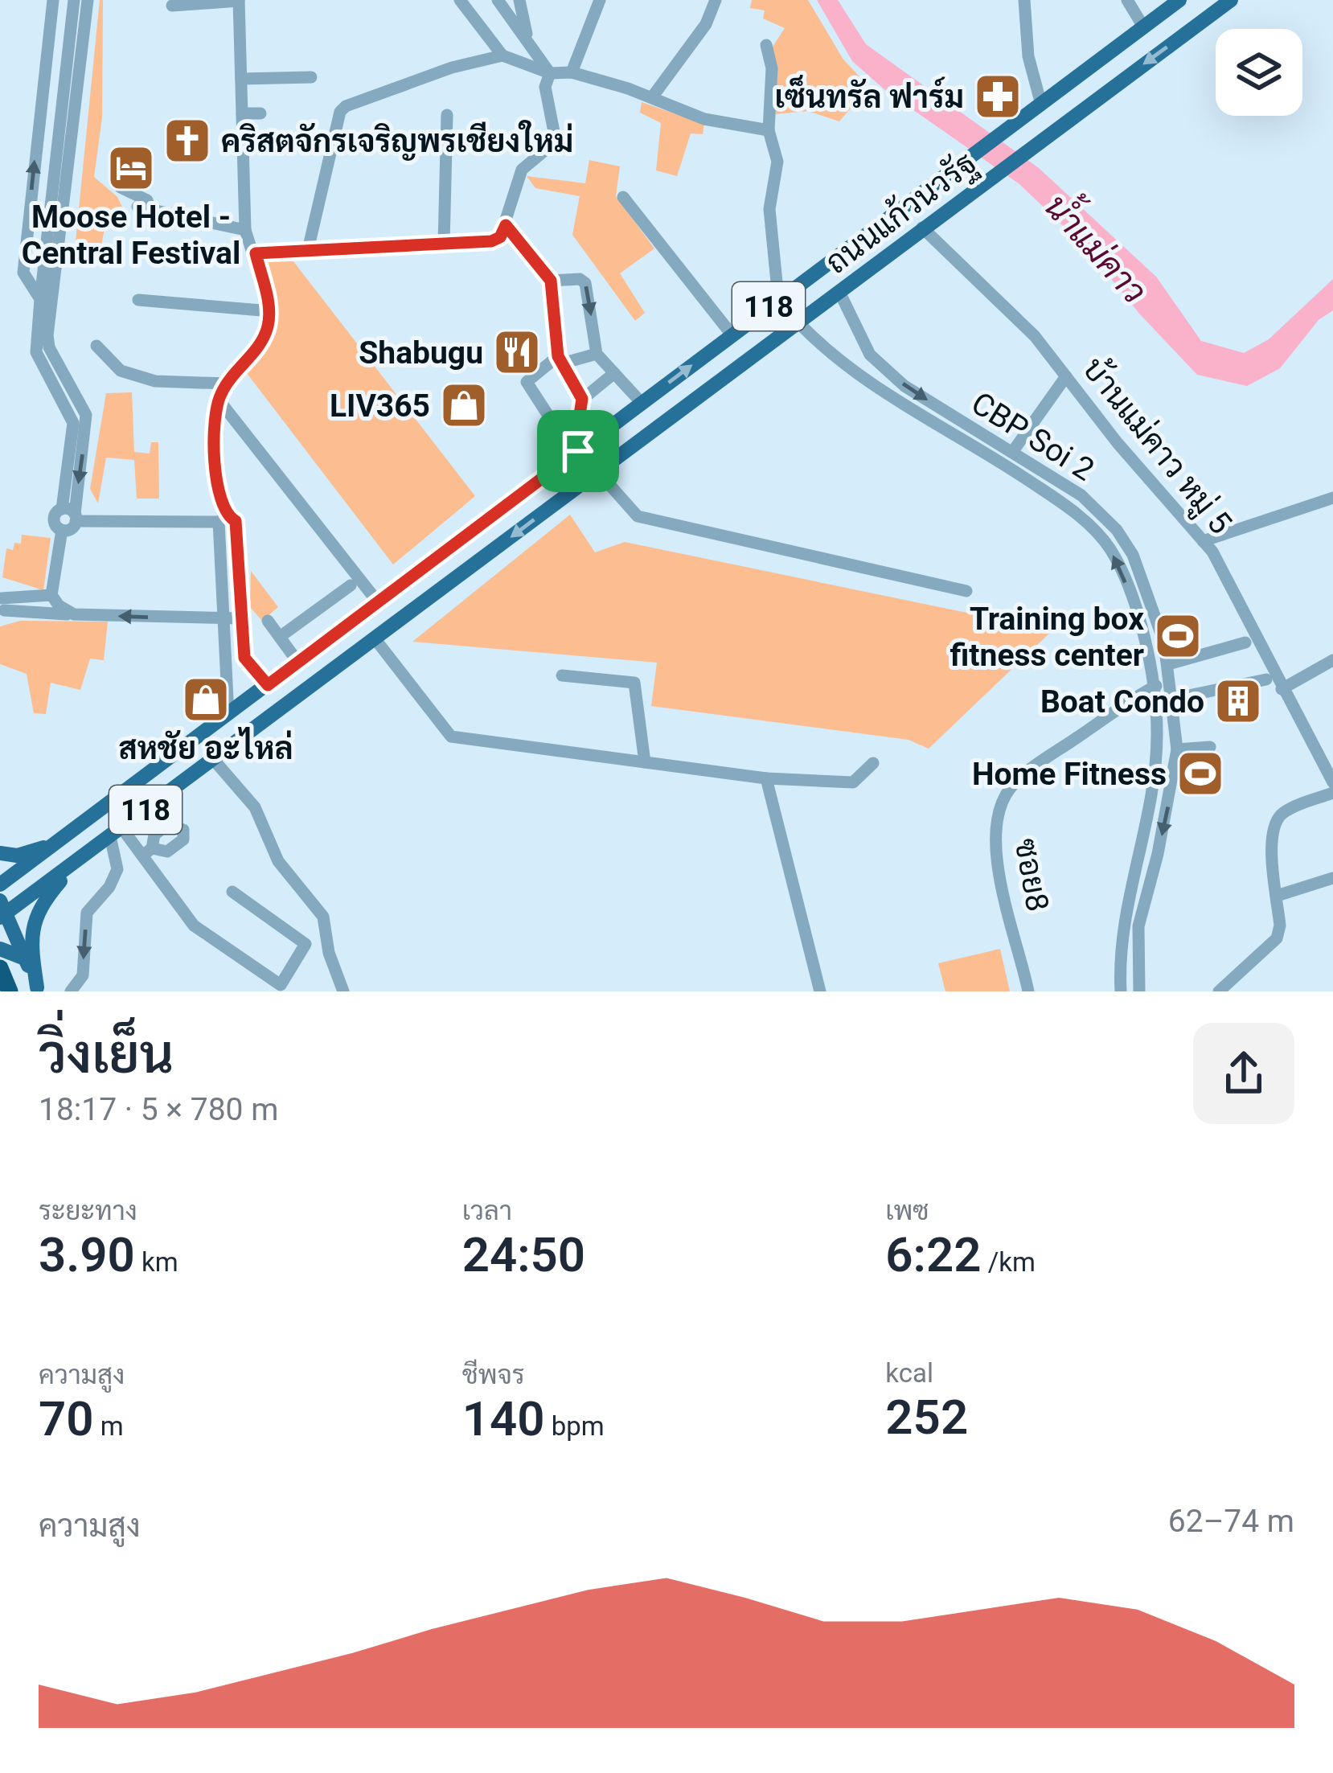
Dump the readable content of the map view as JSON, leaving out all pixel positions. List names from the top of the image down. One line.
{"streets":{"main road":["ถนนแก้วนวรัฐ","118"],"street":["CBP Soi 2","บ้านแม่คาว หมู่ 5","ซอย8"]},"crossings":[["ถนนแก้วนวรัฐ","CBP Soi 2"],["ถนนแก้วนวรัฐ","บ้านแม่คาว หมู่ 5"],["CBP Soi 2","ซอย8"]],"water":["น้ำแม่คาว"],"places":{"pharmacy":["เซ็นทรัล ฟาร์ม"],"church":["คริสตจักรเจริญพรเชียงใหม่"],"hotel":["Moose Hotel - Central Festival"],"restaurant":["Shabugu"],"shop":["LIV365","สหชัย อะไหล่"],"sports":["Training box fitness center","Home Fitness"],"building":["Boat Condo"]},"page":{"heading":["วิ่งเย็น","18:17 · 5 × 780 m"],"stats":[["ระยะทาง","3.90 km"],["เวลา","24:50"],["เพซ","6:22 /km"],["ความสูง","70 m"],["ชีพจร","140 bpm"],["kcal","252"]],"chart":["ความสูง","62–74 m"]}}
